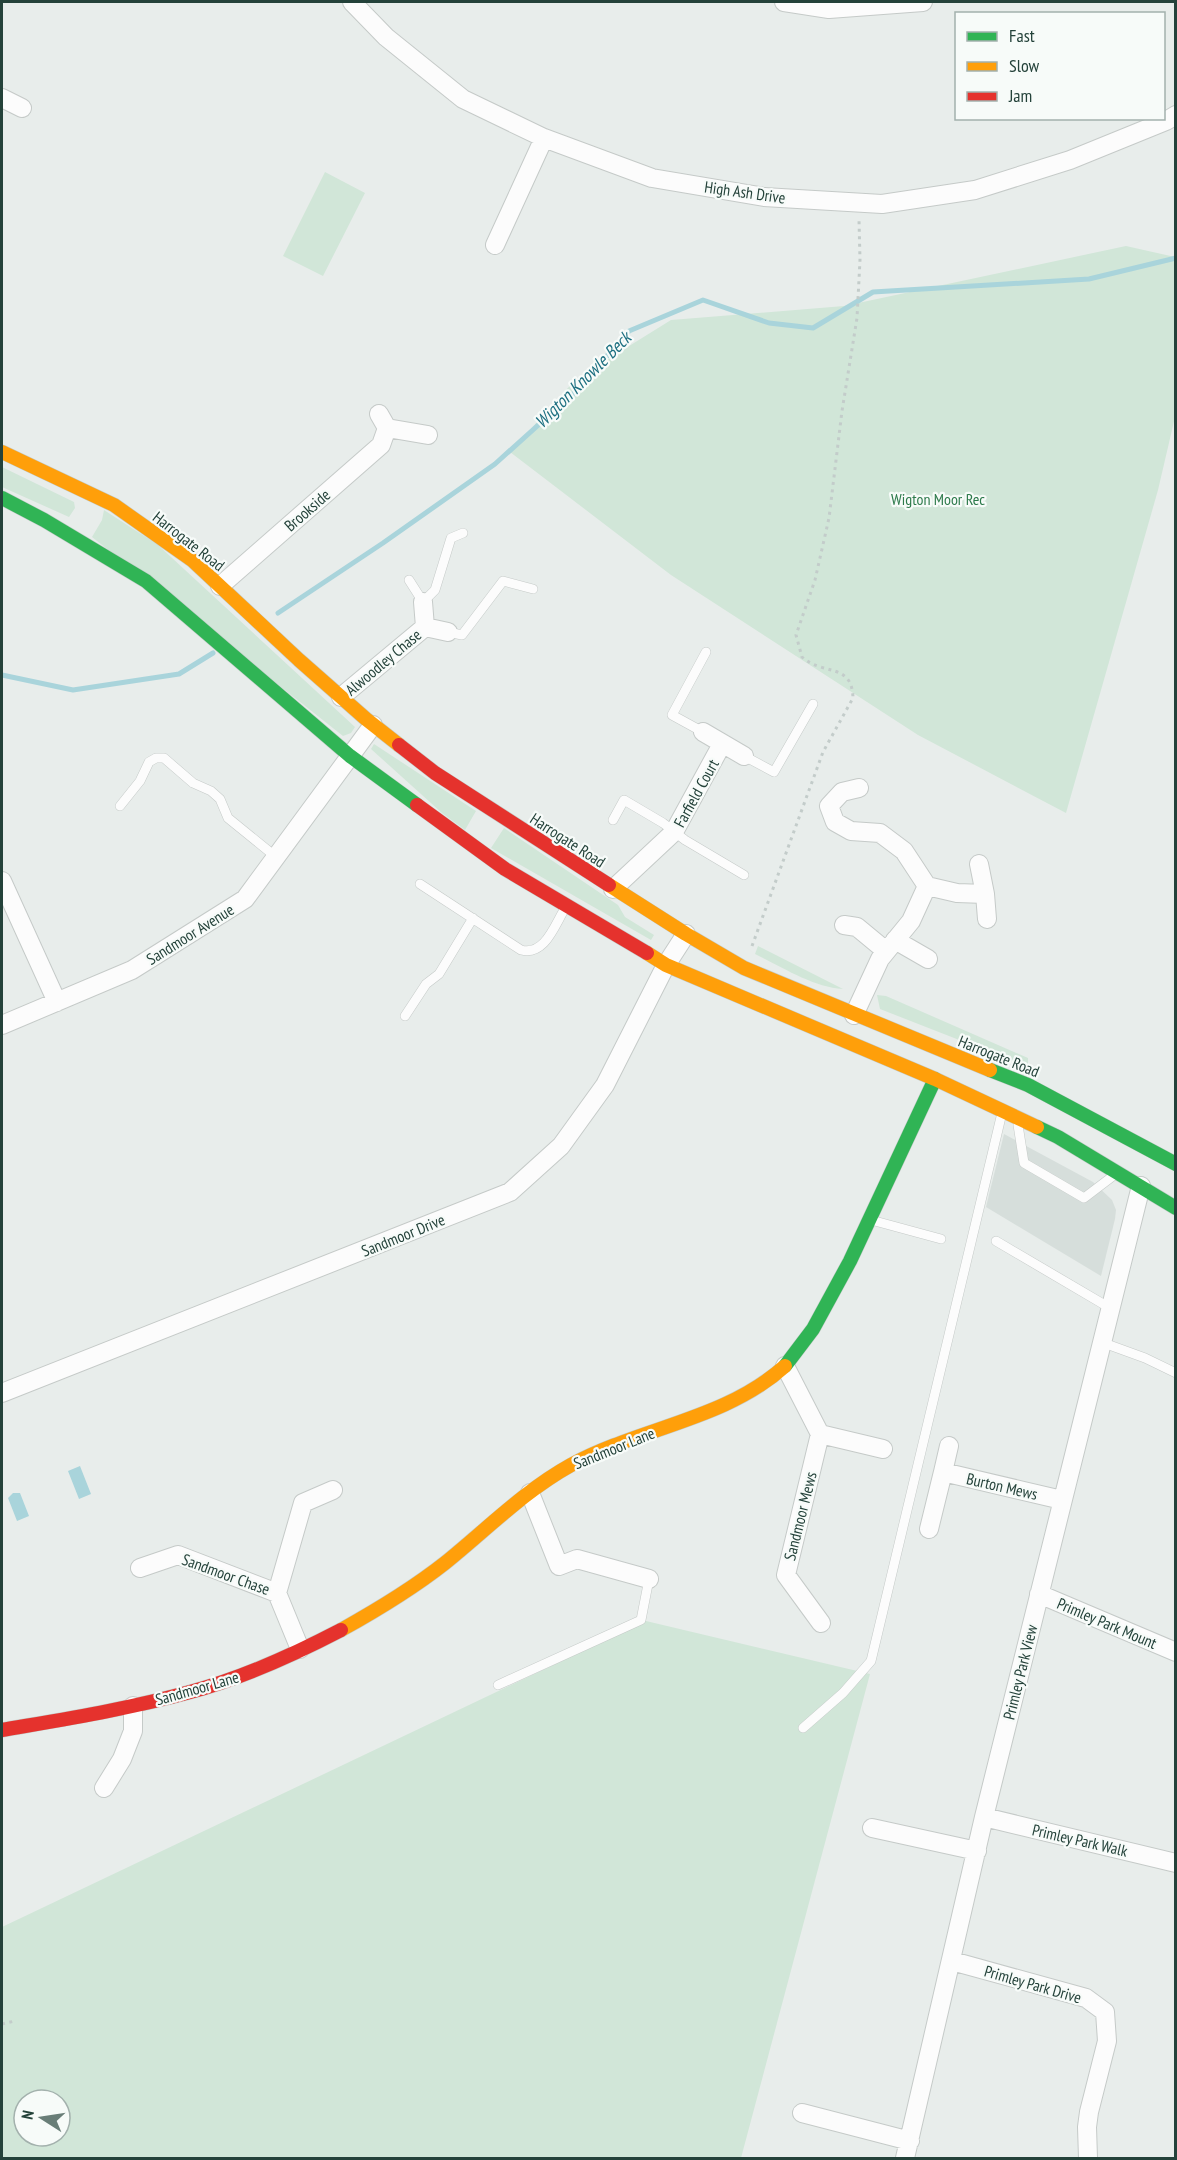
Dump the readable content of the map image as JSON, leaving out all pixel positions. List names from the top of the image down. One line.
{"streets":{"main road":["Harrogate Road","Sandmoor Lane"],"street":["High Ash Drive","Brookside","Alwoodley Chase","Farfield Court","Sandmoor Avenue","Sandmoor Drive","Burton Mews","Sandmoor Mews","Sandmoor Chase","Primley Park Mount","Primley Park View","Primley Park Walk","Primley Park Drive"]},"crossings":[["Brookside","Harrogate Road"],["Harrogate Road","Alwoodley Chase"],["Harrogate Road","Farfield Court"],["Harrogate Road","Sandmoor Avenue"],["Harrogate Road","Sandmoor Drive"],["Sandmoor Lane","Sandmoor Chase"],["Burton Mews","Primley Park View"],["Primley Park Mount","Primley Park View"],["Primley Park View","Primley Park Walk"],["Primley Park View","Primley Park Drive"]],"water":["Wigton Knowle Beck"],"parks":["Wigton Moor Rec"],"legend":["Fast","Slow","Jam"],"north":"left"}
